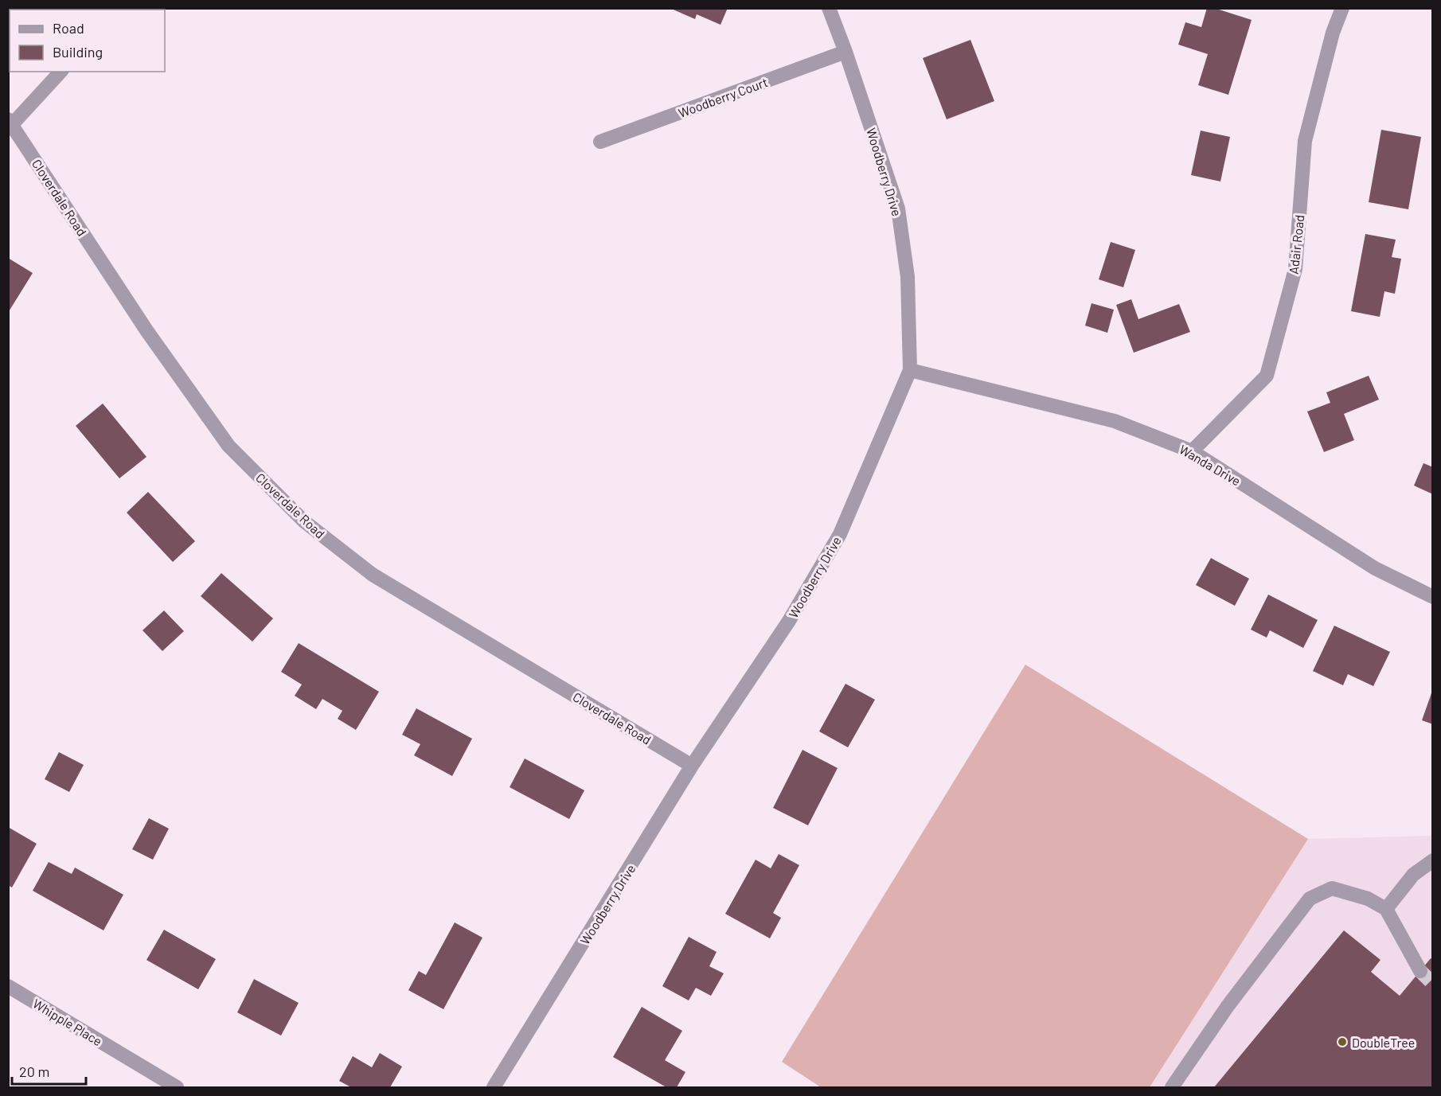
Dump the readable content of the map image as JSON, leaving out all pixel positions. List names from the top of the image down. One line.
{"streets":{"street":["Woodberry Court","Woodberry Drive","Cloverdale Road","Adair Road","Wanda Drive","Whipple Place"]},"crossings":[["Woodberry Court","Woodberry Drive"],["Woodberry Drive","Cloverdale Road"],["Woodberry Drive","Wanda Drive"],["Adair Road","Wanda Drive"]],"places":["DoubleTree"],"legend":["Road","Building"],"scale_bar":"20 m"}
